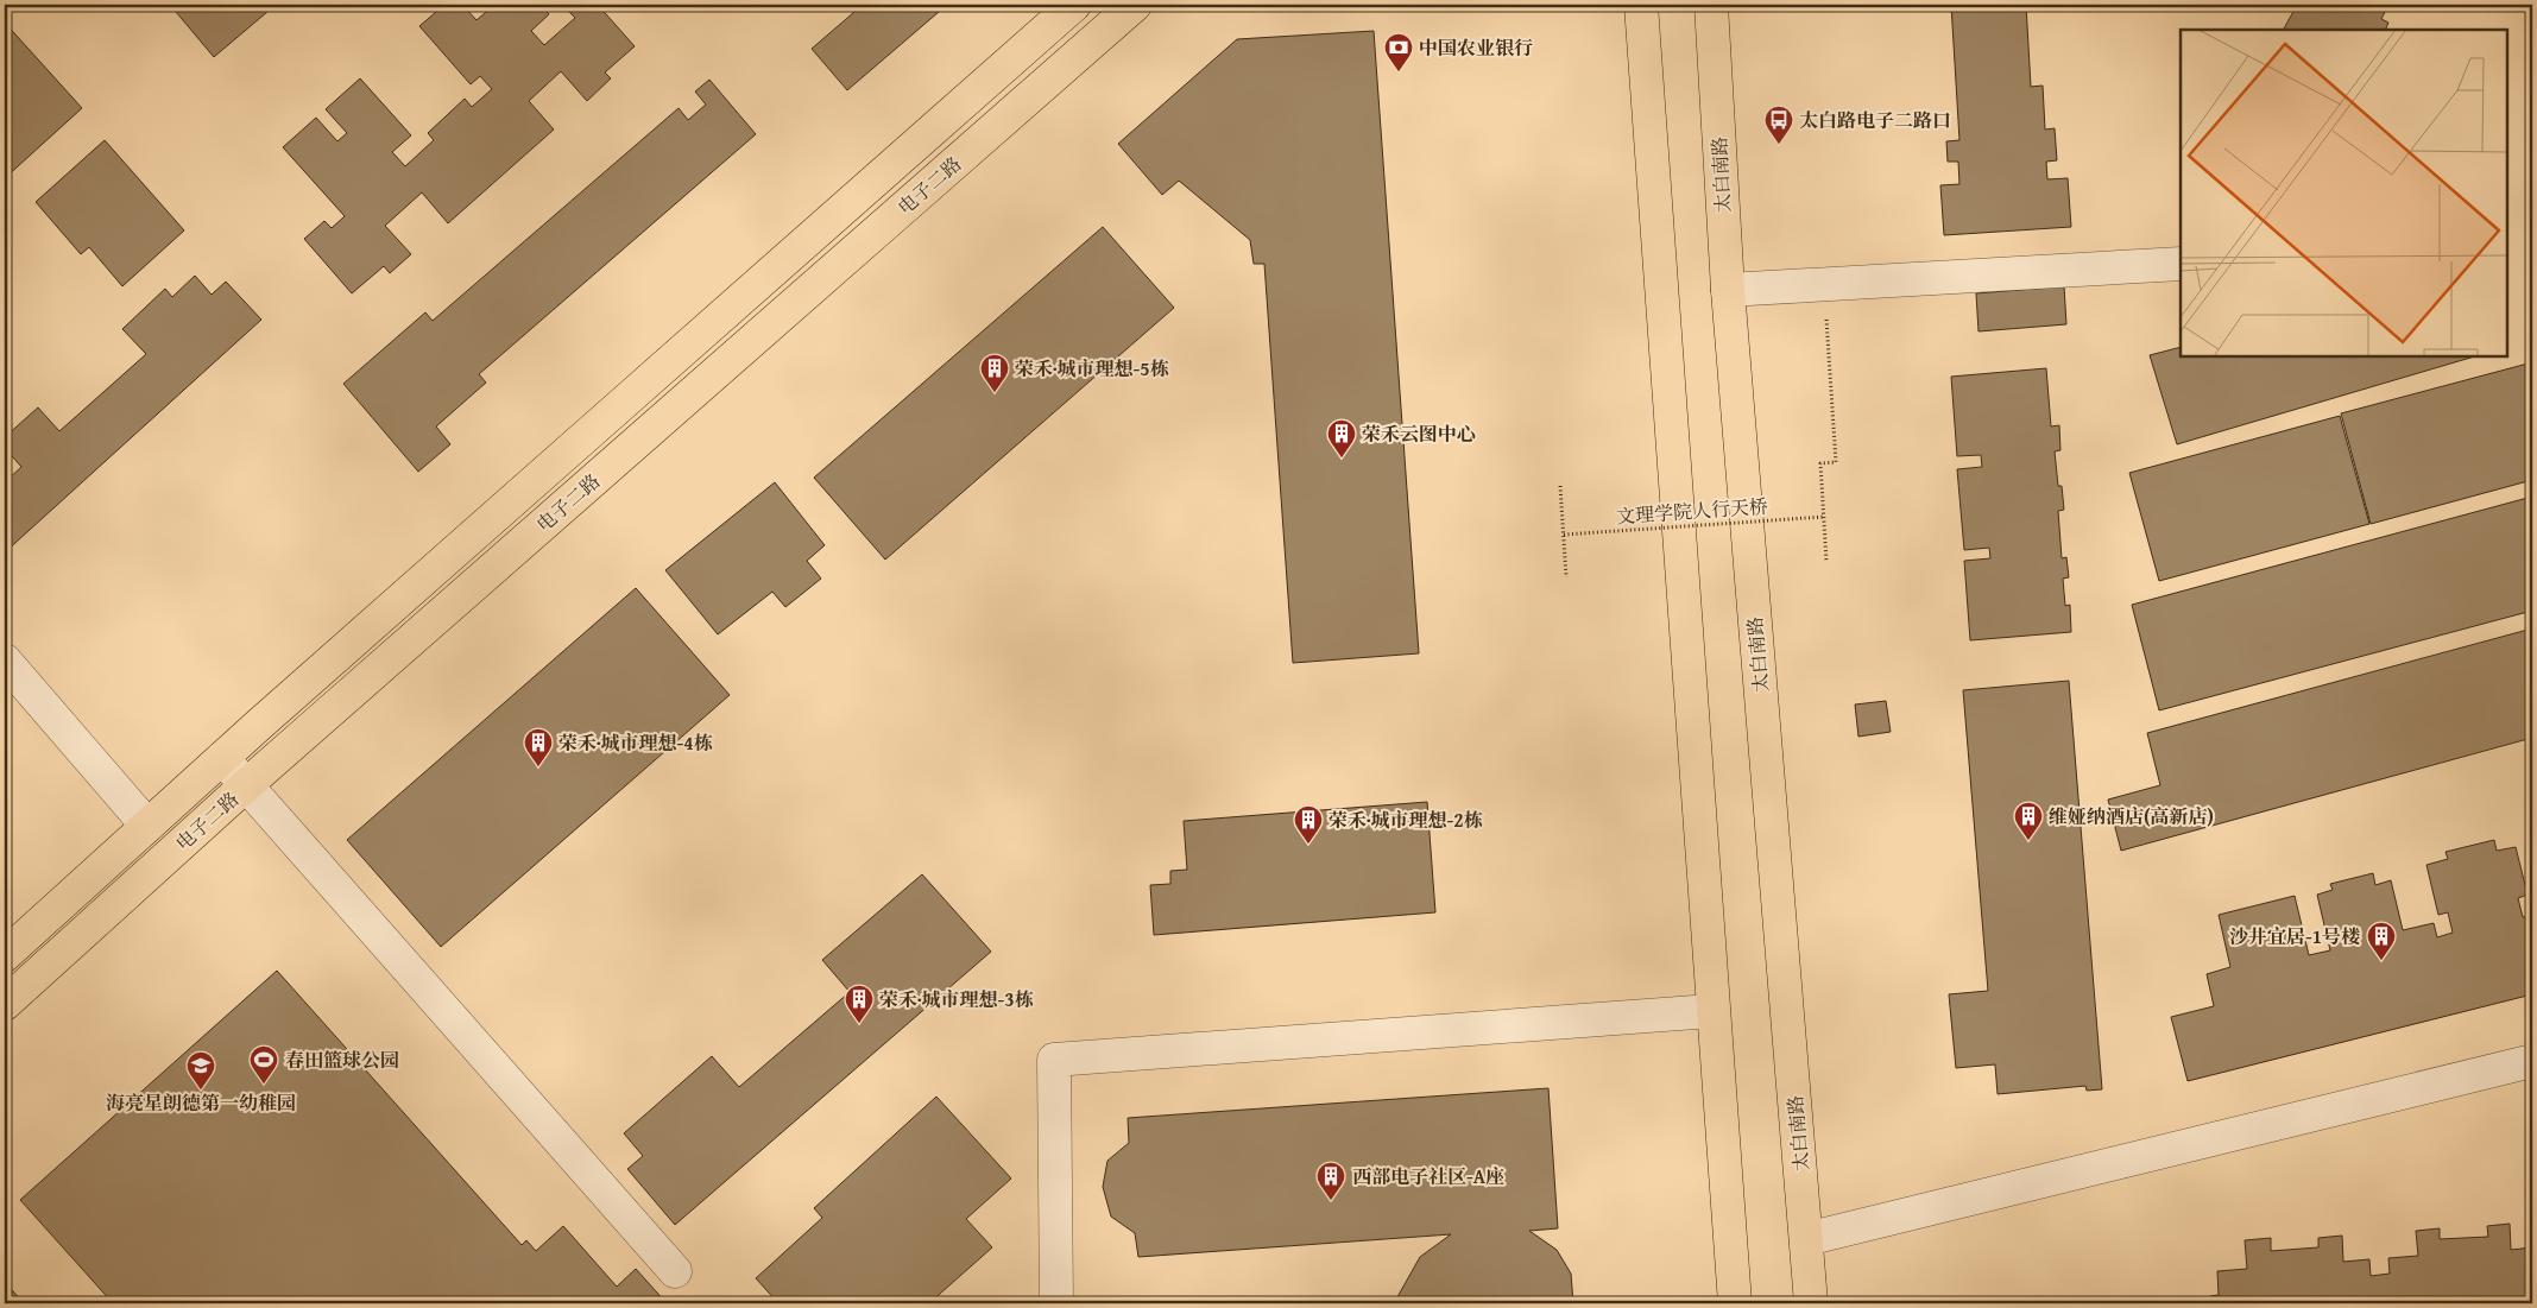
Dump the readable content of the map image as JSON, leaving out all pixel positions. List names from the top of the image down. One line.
{"streets":{"main road":["太白南路","电子二路"],"path":["文理学院人行天桥"]},"places":{"bank":["中国农业银行"],"bus stop":["太白路电子二路口"],"building":["荣禾·城市理想-5栋","荣禾云图中心","荣禾·城市理想-4栋","维娅纳酒店(高新店)","荣禾·城市理想-2栋","沙井宜居-1号楼","荣禾·城市理想-3栋","西部电子社区-A座"],"sports":["春田篮球公园"],"school or university":["海亮星朗德第一幼稚园"]}}
